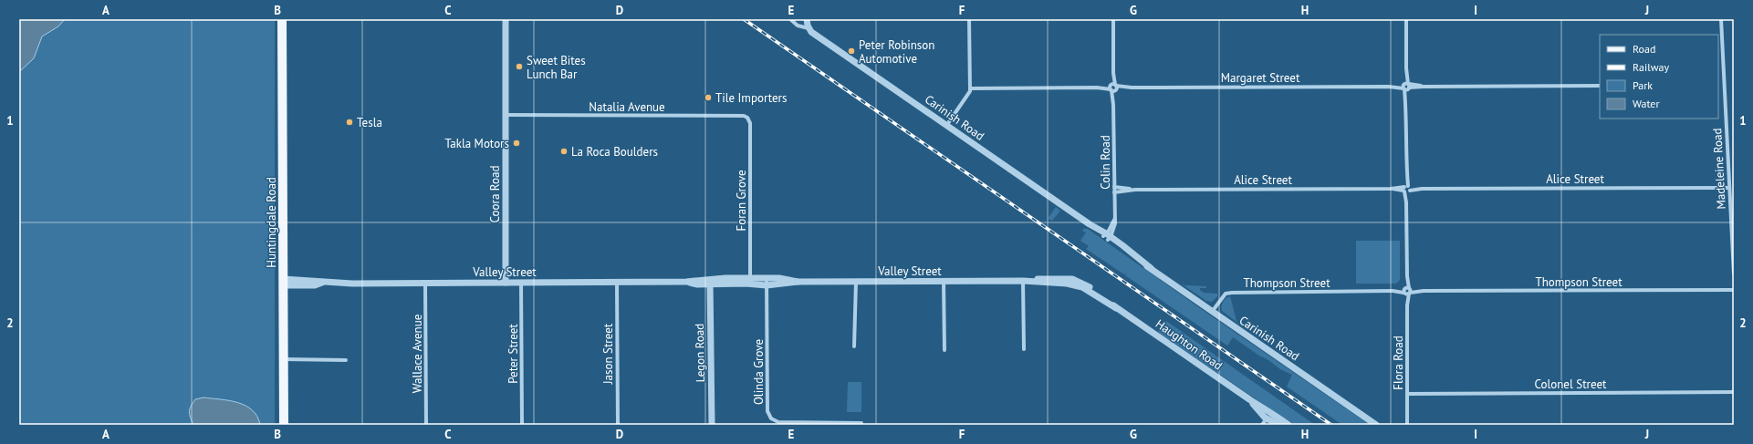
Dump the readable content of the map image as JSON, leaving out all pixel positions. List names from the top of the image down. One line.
{"streets":{"main road":["Huntingdale Road"],"street":["Margaret Street","Natalia Avenue","Carinish Road","Colin Road","Madeleine Road","Alice Street","Coora Road","Foran Grove","Valley Street","Thompson Street","Haughton Road","Legon Road","Wallace Avenue","Peter Street","Jason Street","Flora Road","Olinda Grove","Colonel Street"]},"crossings":[["Margaret Street","Colin Road"],["Margaret Street","Flora Road"],["Natalia Avenue","Coora Road"],["Natalia Avenue","Foran Grove"],["Carinish Road","Colin Road"],["Carinish Road","Thompson Street"],["Colin Road","Alice Street"],["Madeleine Road","Alice Street"],["Alice Street","Flora Road"],["Coora Road","Valley Street"],["Foran Grove","Valley Street"],["Huntingdale Road","Valley Street"],["Valley Street","Haughton Road"],["Valley Street","Legon Road"],["Valley Street","Wallace Avenue"],["Valley Street","Peter Street"],["Valley Street","Jason Street"],["Valley Street","Olinda Grove"],["Thompson Street","Flora Road"],["Flora Road","Colonel Street"]],"places":["Peter Robinson Automotive","Sweet Bites Lunch Bar","Tile Importers","Tesla","Takla Motors","La Roca Boulders"],"legend":["Road","Railway","Park","Water"],"grid":{"columns":["A","B","C","D","E","F","G","H","I","J"],"rows":["1","2"]}}
